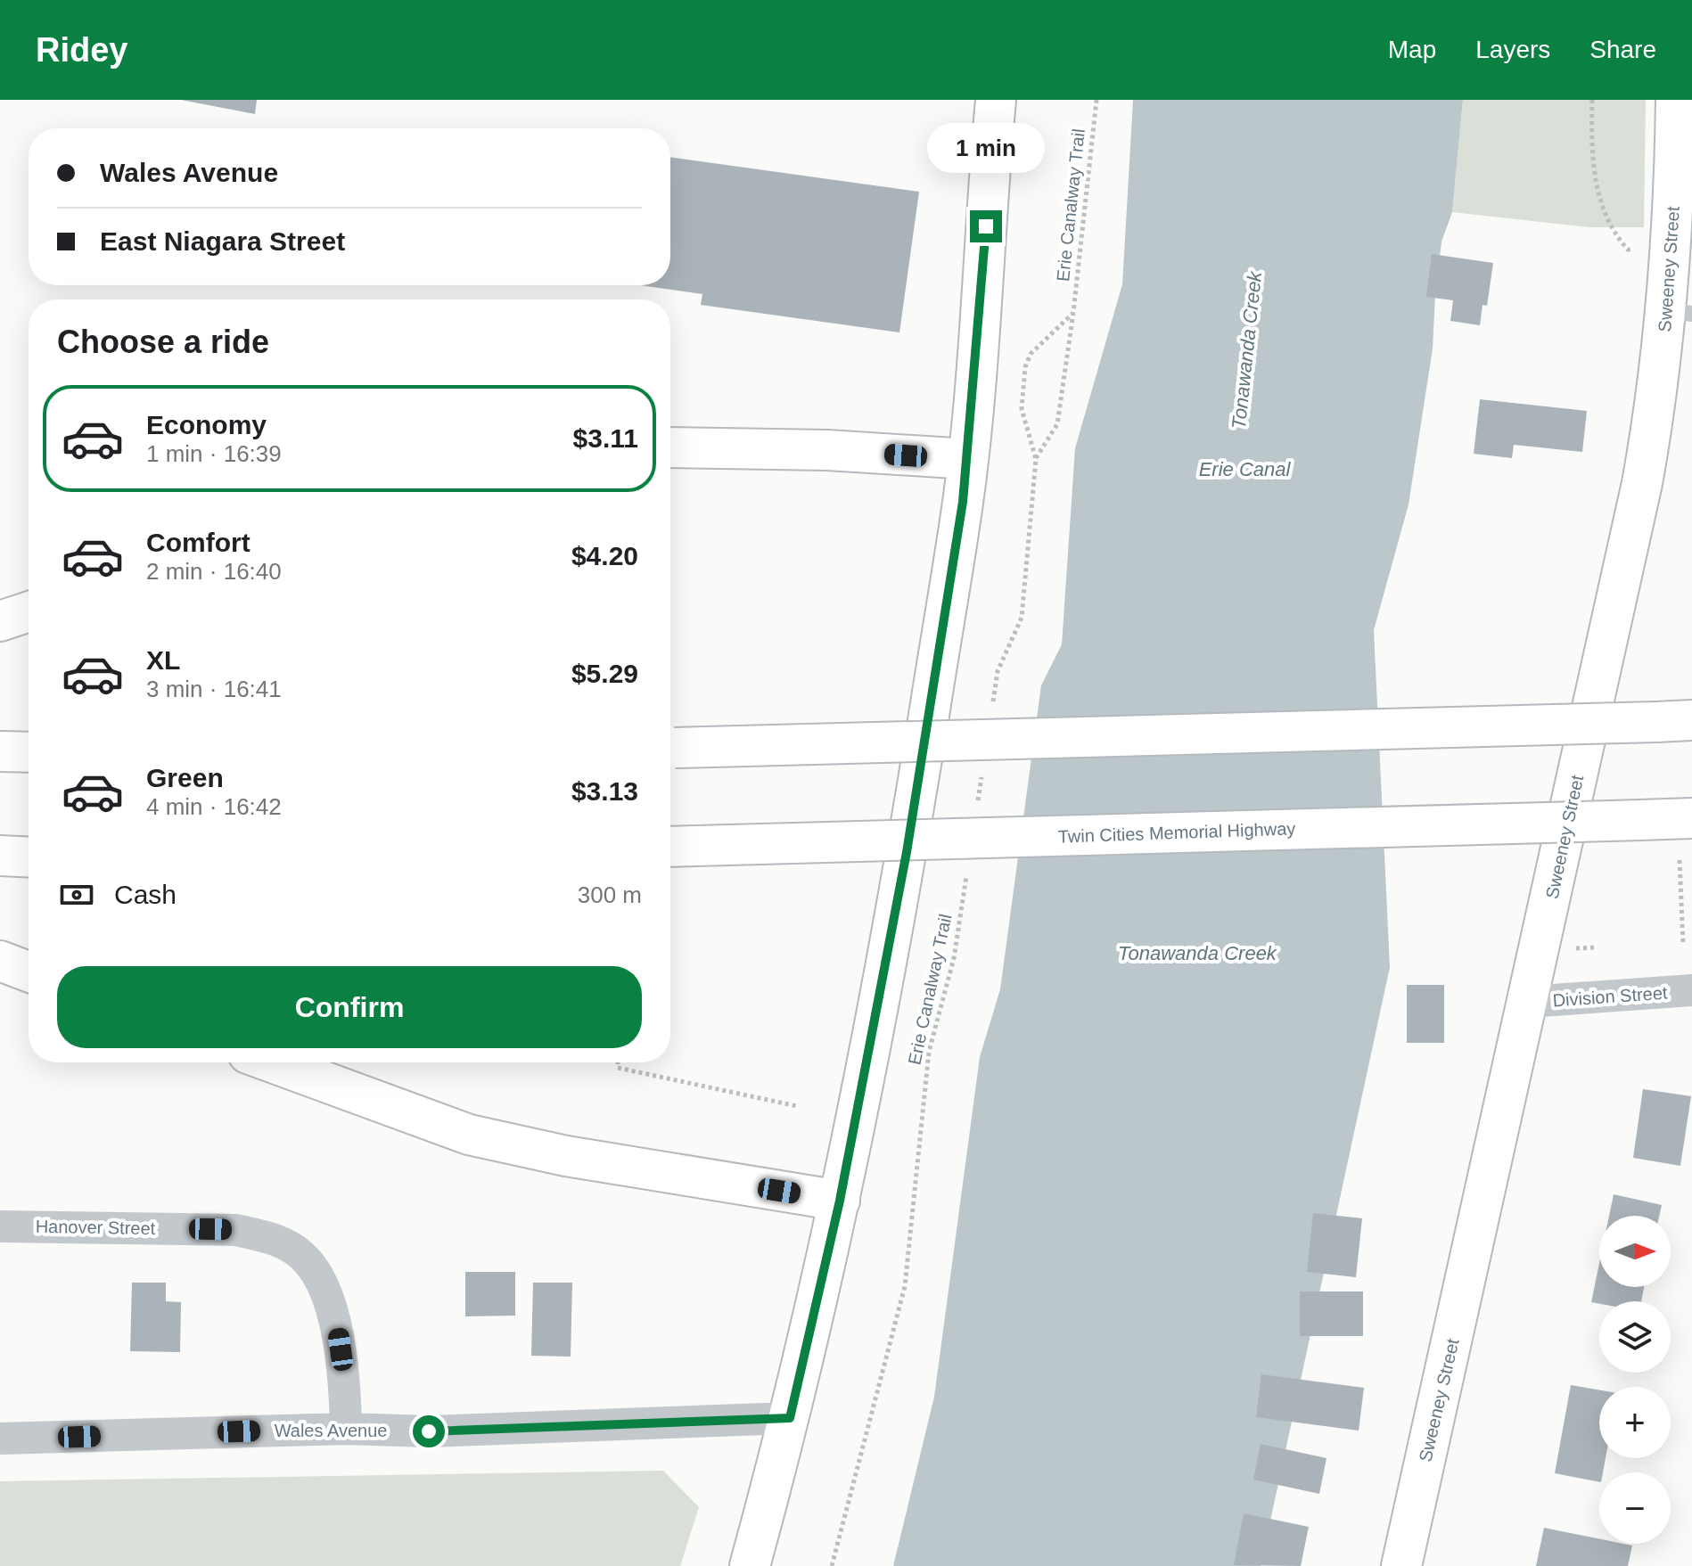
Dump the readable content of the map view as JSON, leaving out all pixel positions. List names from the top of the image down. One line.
{"streets":{"main road":["Sweeney Street","Twin Cities Memorial Highway"],"street":["Division Street","Hanover Street","Wales Avenue"],"path":["Erie Canalway Trail"]},"crossings":[["Sweeney Street","Division Street"],["Hanover Street","Wales Avenue"]],"water":["Tonawanda Creek","Erie Canal"],"north":"right","page":{"header":"Ridey","nav":["Map","Layers","Share"],"bubble":"1 min","banner":["Wales Avenue","East Niagara Street"],"heading":"Choose a ride","list":[{"name":"Economy","note":"1 min · 16:39","value":"$3.11"},{"name":"Comfort","note":"2 min · 16:40","value":"$4.20"},{"name":"XL","note":"3 min · 16:41","value":"$5.29"},{"name":"Green","note":"4 min · 16:42","value":"$3.13"}],"pay":["Cash","300 m"],"buttons":"Confirm","map_buttons":["+","−"]}}
